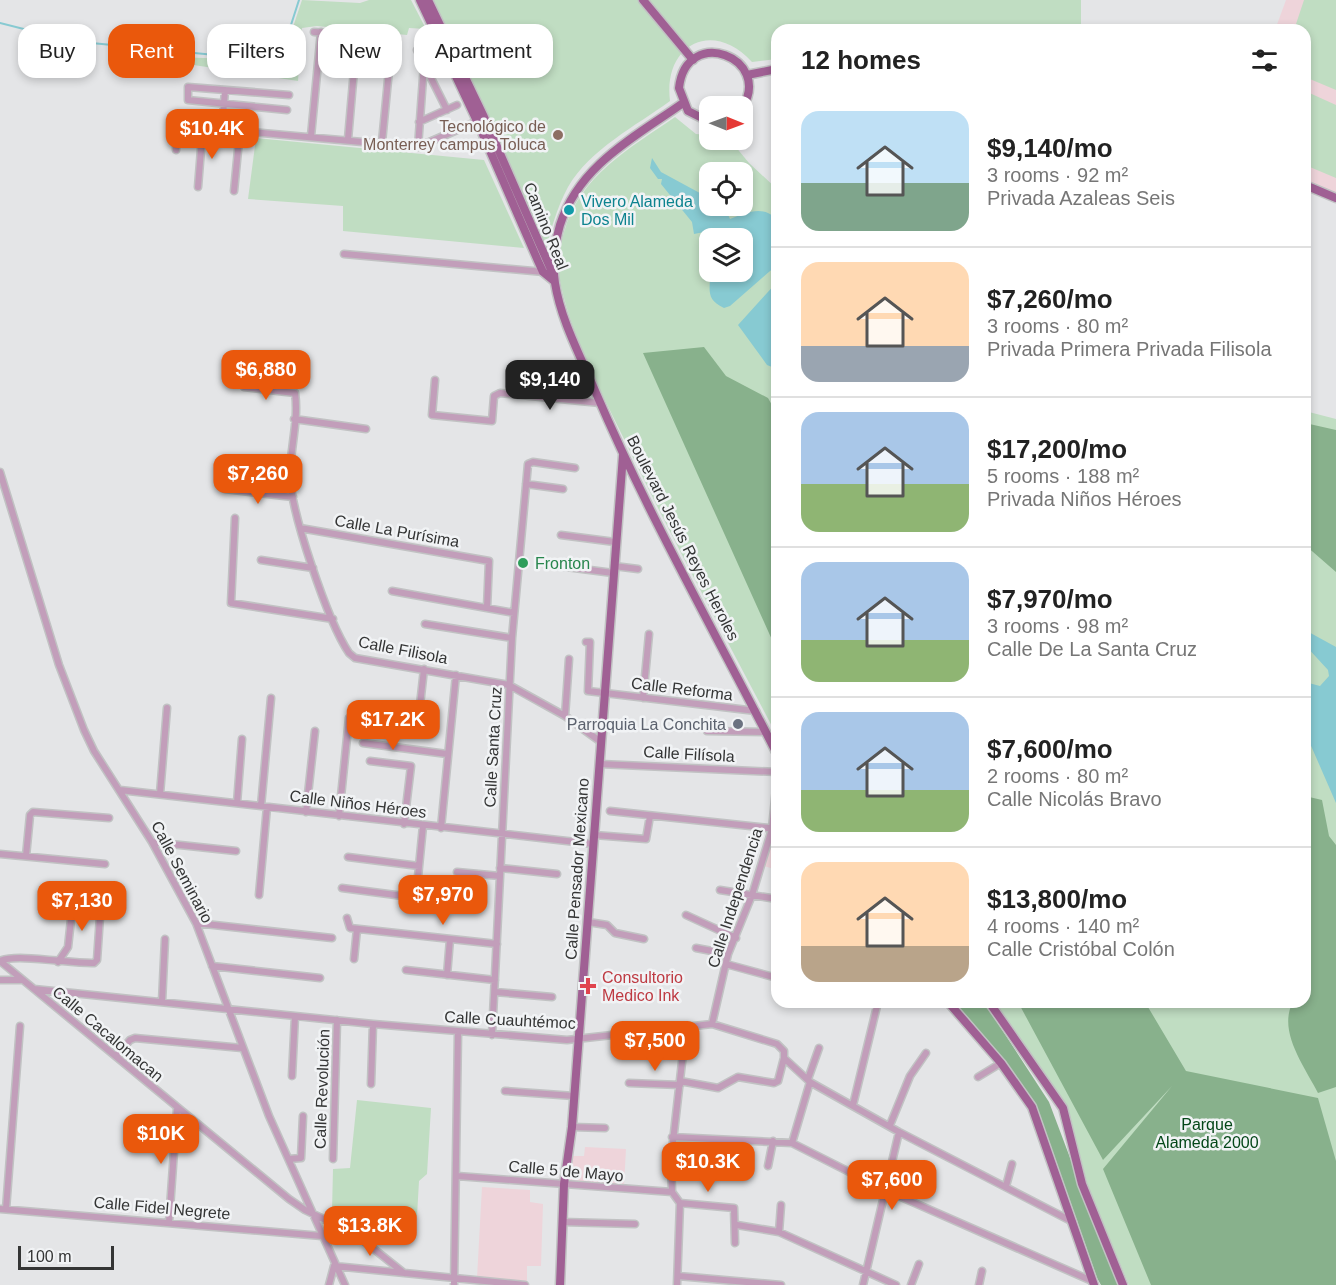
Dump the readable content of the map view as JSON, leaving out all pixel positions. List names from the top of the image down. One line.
{"streets":{"main road":["Camino Real","Boulevard Jesús Reyes Heroles","Calle Pensador Mexicano"],"street":["Calle La Purísima","Calle Filisola","Calle Reforma","Calle Santa Cruz","Calle Filísola","Calle Niños Héroes","Calle Seminario","Calle Independencia","Calle Cuauhtémoc","Calle Cacalomacan","Calle Revolución","Calle 5 de Mayo","Calle Fidel Negrete"]},"crossings":[["Camino Real","Boulevard Jesús Reyes Heroles"],["Calle La Purísima","Calle Filisola"],["Boulevard Jesús Reyes Heroles","Calle Reforma"],["Boulevard Jesús Reyes Heroles","Calle Pensador Mexicano"],["Calle Filisola","Calle Santa Cruz"],["Calle Filisola","Calle Pensador Mexicano"],["Calle Reforma","Calle Pensador Mexicano"],["Calle Santa Cruz","Calle Niños Héroes"],["Calle Santa Cruz","Calle Cuauhtémoc"],["Calle Filísola","Calle Pensador Mexicano"],["Calle Niños Héroes","Calle Pensador Mexicano"],["Calle Niños Héroes","Calle Seminario"],["Calle Pensador Mexicano","Calle Cuauhtémoc"],["Calle Pensador Mexicano","Calle 5 de Mayo"],["Calle Seminario","Calle Cuauhtémoc"],["Calle Seminario","Calle Cacalomacan"],["Calle Seminario","Calle Fidel Negrete"],["Calle Independencia","Calle Cuauhtémoc"],["Calle Cuauhtémoc","Calle Cacalomacan"],["Calle Cuauhtémoc","Calle Revolución"]],"parks":["Parque Alameda 2000"],"places":{"other":["Tecnológico de Monterrey campus Toluca","Vivero Alameda Dos Mil","Fronton","Parroquia La Conchita"],"health":["Consultorio Medico Ink"]},"scale_bar":"100 m","north":"right","page":{"chip":["Buy","Rent","Filters","New","Apartment"],"heading":"12 homes","list":[{"name":"$9,140/mo","note":"3 rooms · 92 m² · Privada Azaleas Seis"},{"name":"$7,260/mo","note":"3 rooms · 80 m² · Privada Primera Privada Filisola"},{"name":"$17,200/mo","note":"5 rooms · 188 m² · Privada Niños Héroes"},{"name":"$7,970/mo","note":"3 rooms · 98 m² · Calle De La Santa Cruz"},{"name":"$7,600/mo","note":"2 rooms · 80 m² · Calle Nicolás Bravo"},{"name":"$13,800/mo","note":"4 rooms · 140 m² · Calle Cristóbal Colón"}],"price":["$10.4K","$6,880","$9,140","$7,260","$17.2K","$7,970","$7,130","$7,500","$10K","$10.3K","$7,600","$13.8K"],"scale":"100 m"}}
